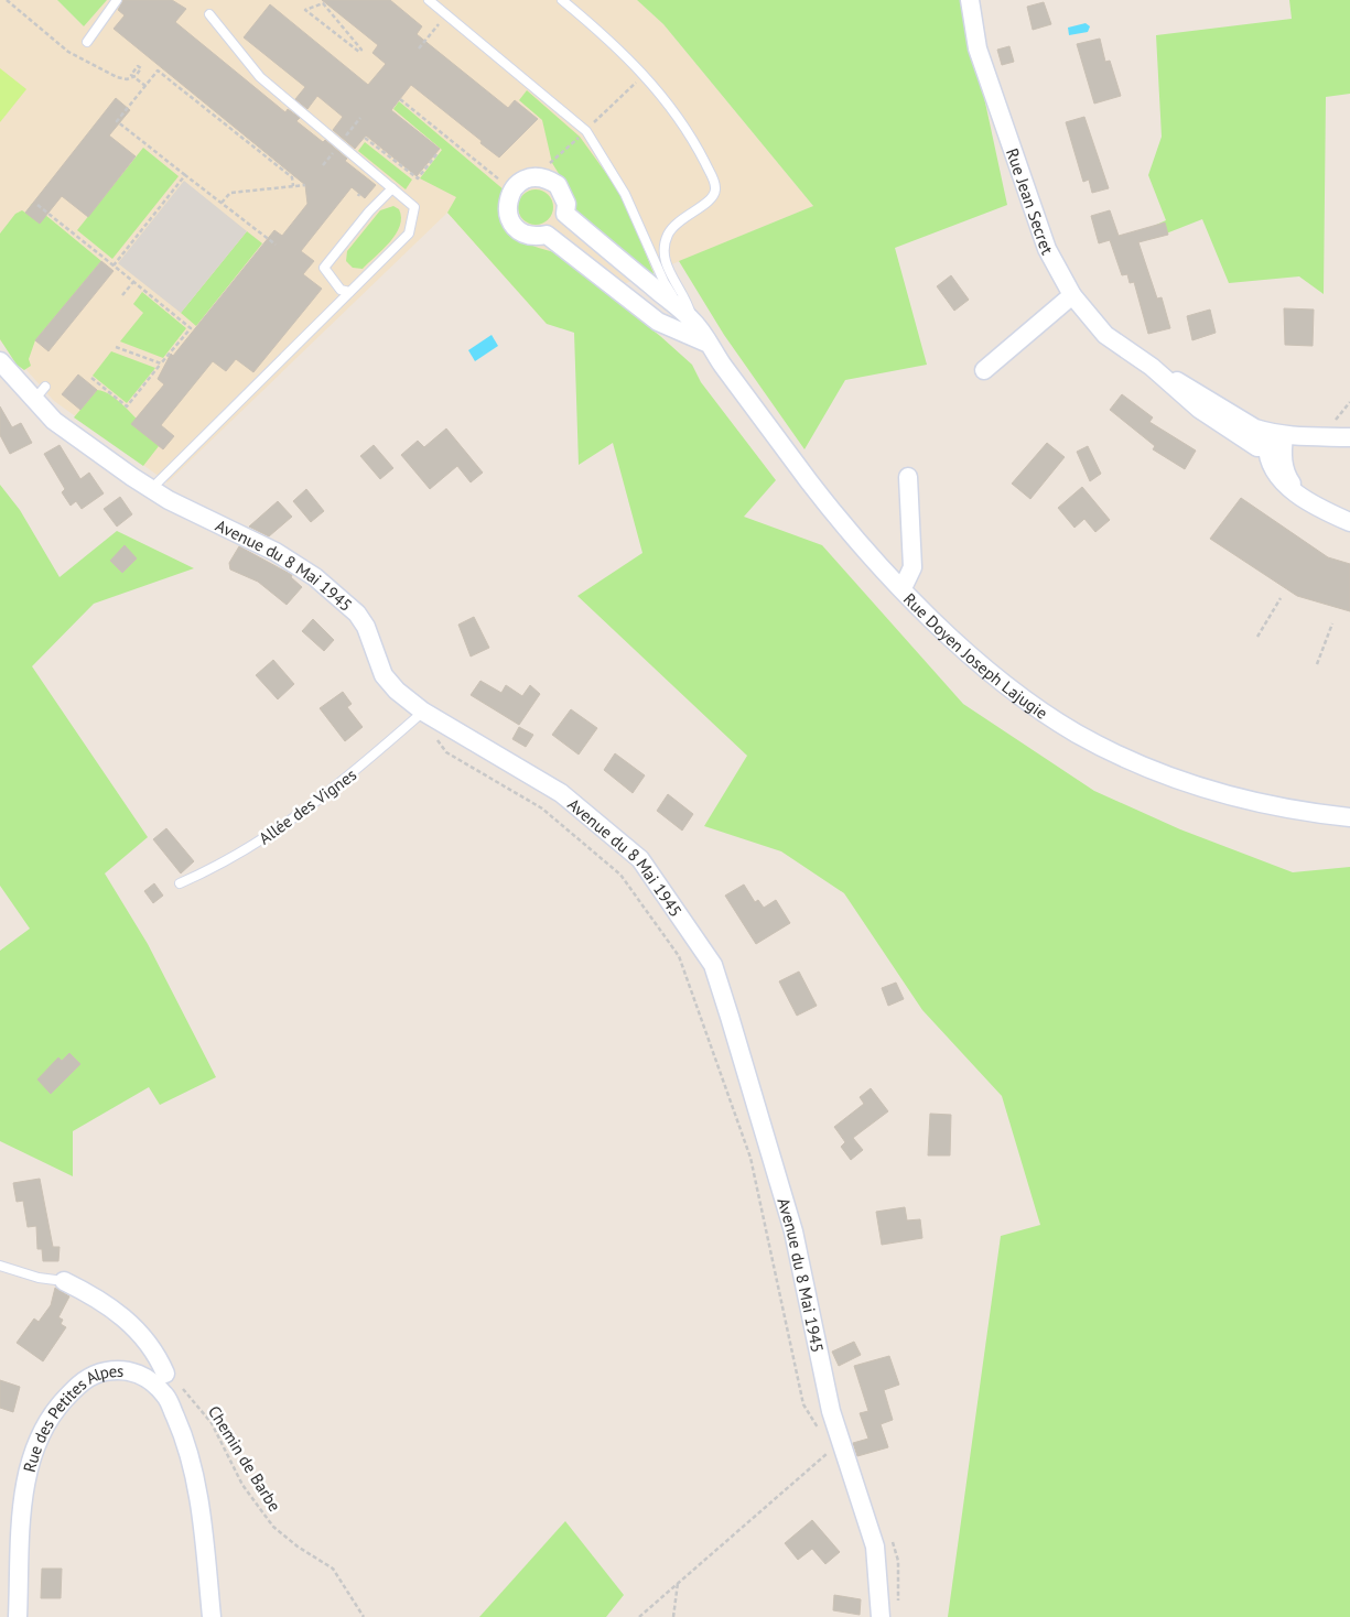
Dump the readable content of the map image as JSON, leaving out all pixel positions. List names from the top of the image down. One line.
{"streets":{"street":["Rue Jean Secret","Avenue du 8 Mai 1945","Rue Doyen Joseph Lajugie","Rue des Petites Alpes"],"lane":["Allée des Vignes"],"path":["Chemin de Barbe"]},"crossings":[["Avenue du 8 Mai 1945","Allée des Vignes"]]}
